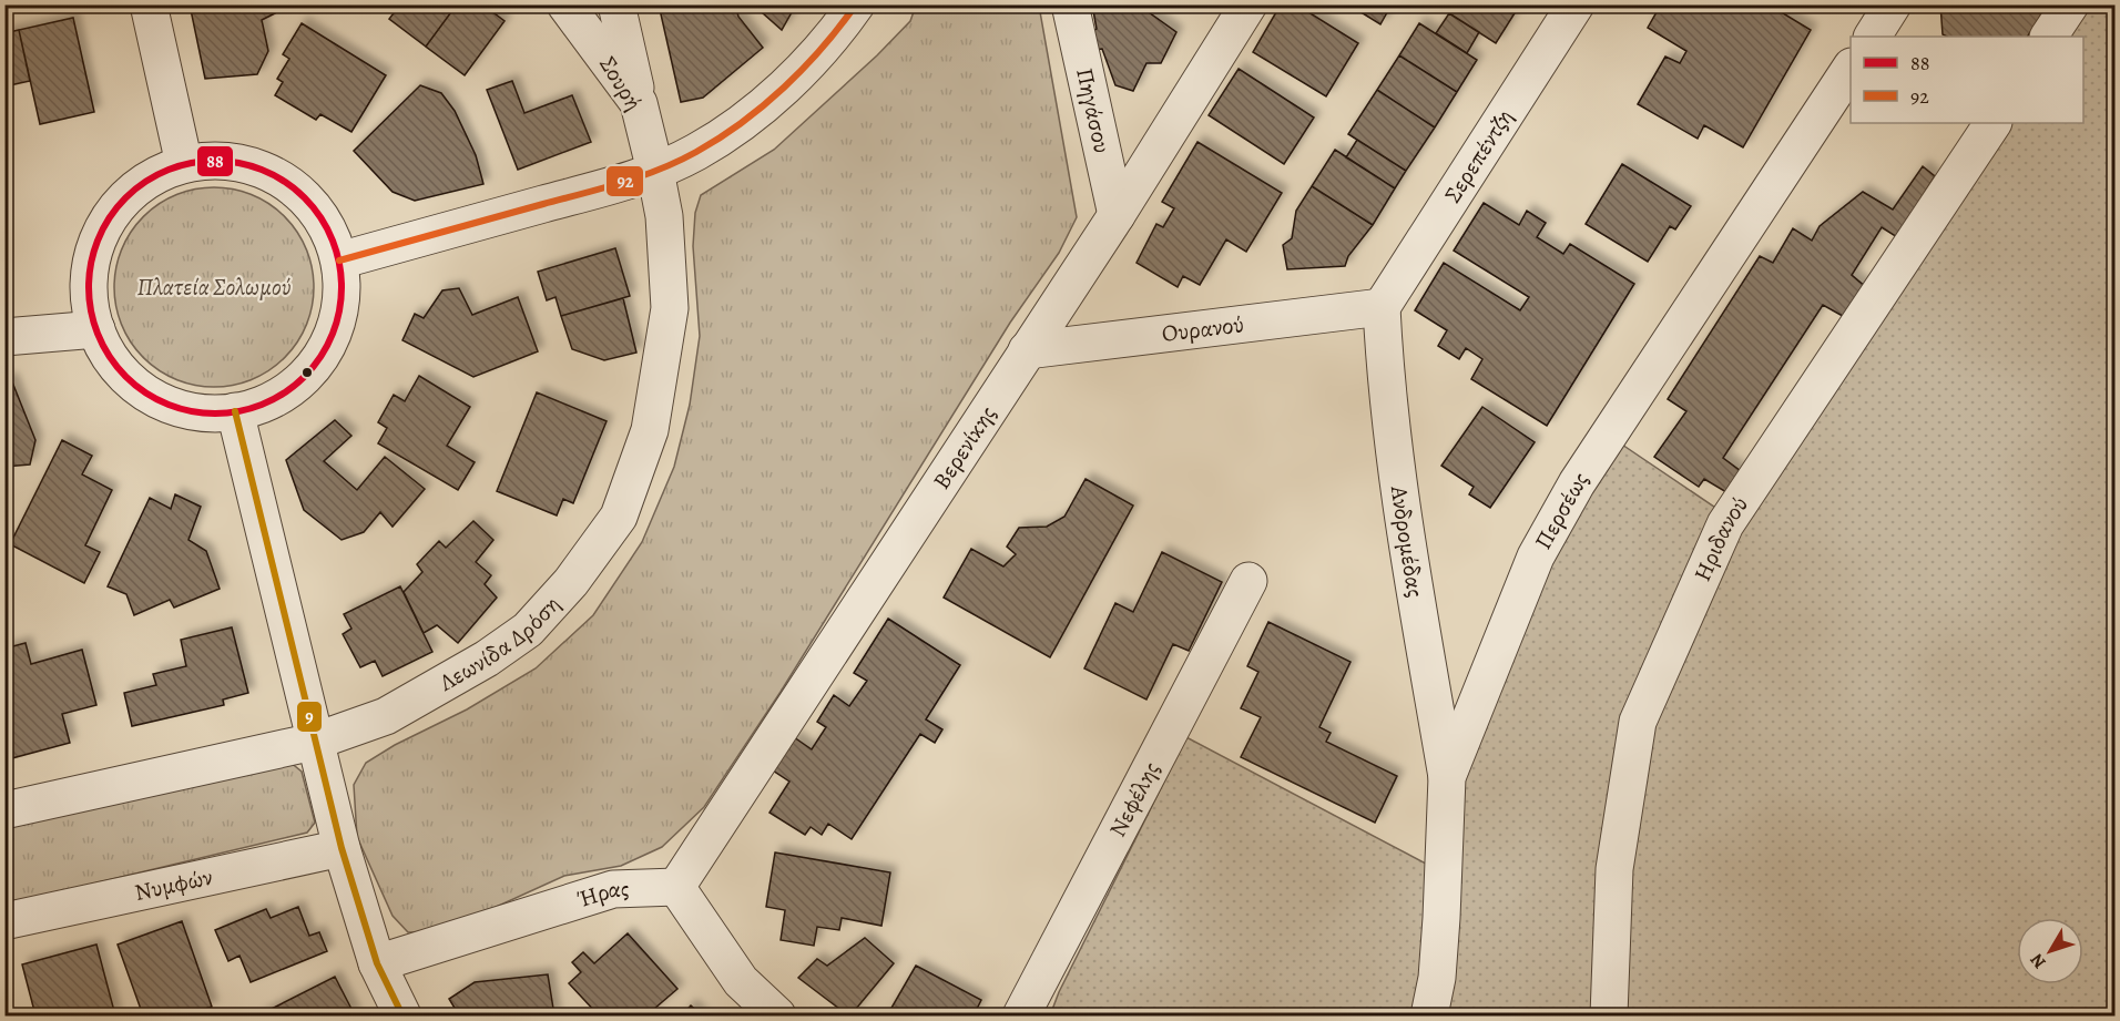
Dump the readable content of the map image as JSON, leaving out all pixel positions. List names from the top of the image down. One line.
{"streets":{"street":["Σουρή","Πηγάσου","Σερεπέντζη","Ουρανού","Βερενίκης","Περσέως","Ηριδανού","Ανδρομέδας","Λεωνίδα Δρόση","Νεφέλης","Νυμφών","Ήρας"]},"crossings":[["Σουρή","Λεωνίδα Δρόση"],["Πηγάσου","Βερενίκης"],["Σερεπέντζη","Ουρανού"],["Σερεπέντζη","Ανδρομέδας"],["Ουρανού","Βερενίκης"],["Ουρανού","Ανδρομέδας"],["Βερενίκης","Ήρας"],["Περσέως","Ανδρομέδας"]],"parks":["Πλατεία Σολωμού"],"lines":["transit line 92","transit line 88","transit line 9"],"legend":["88","92"],"north":"bottom left"}
